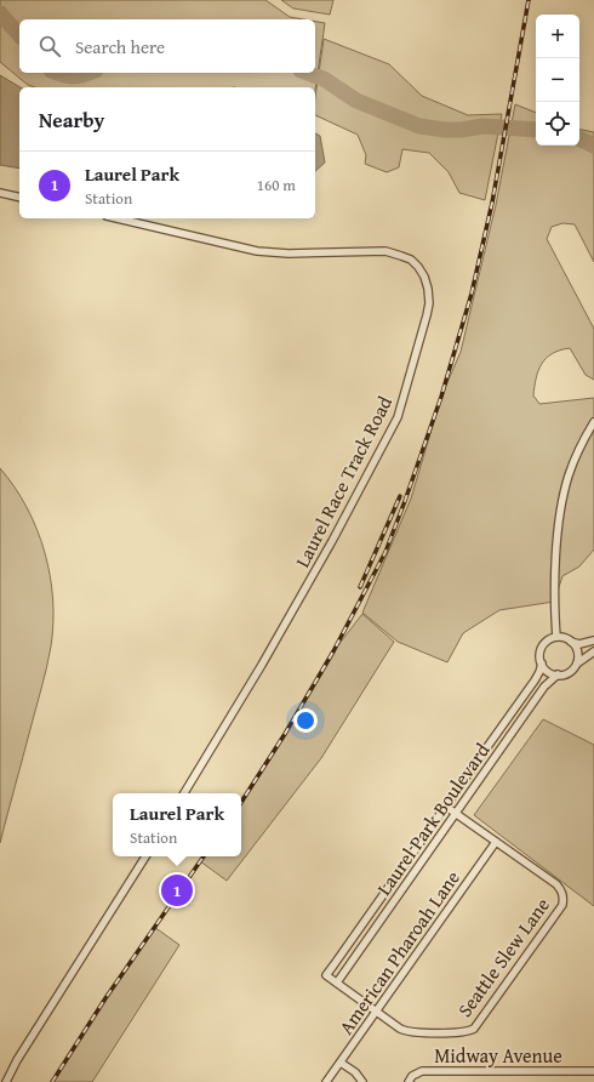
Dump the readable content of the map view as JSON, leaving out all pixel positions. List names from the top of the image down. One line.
{"streets":{"street":["Laurel Race Track Road","Laurel Park Boulevard","American Pharoah Lane","Seattle Slew Lane","Midway Avenue"]},"crossings":[["Laurel Park Boulevard","Seattle Slew Lane"],["American Pharoah Lane","Seattle Slew Lane"]],"page":{"map_buttons":["+","−"],"search":"Search here","heading":"Nearby","list":[{"mark":"1","name":"Laurel Park","note":"Station","value":"160 m"}],"popup":["Laurel Park","Station"],"pins":"1"}}
